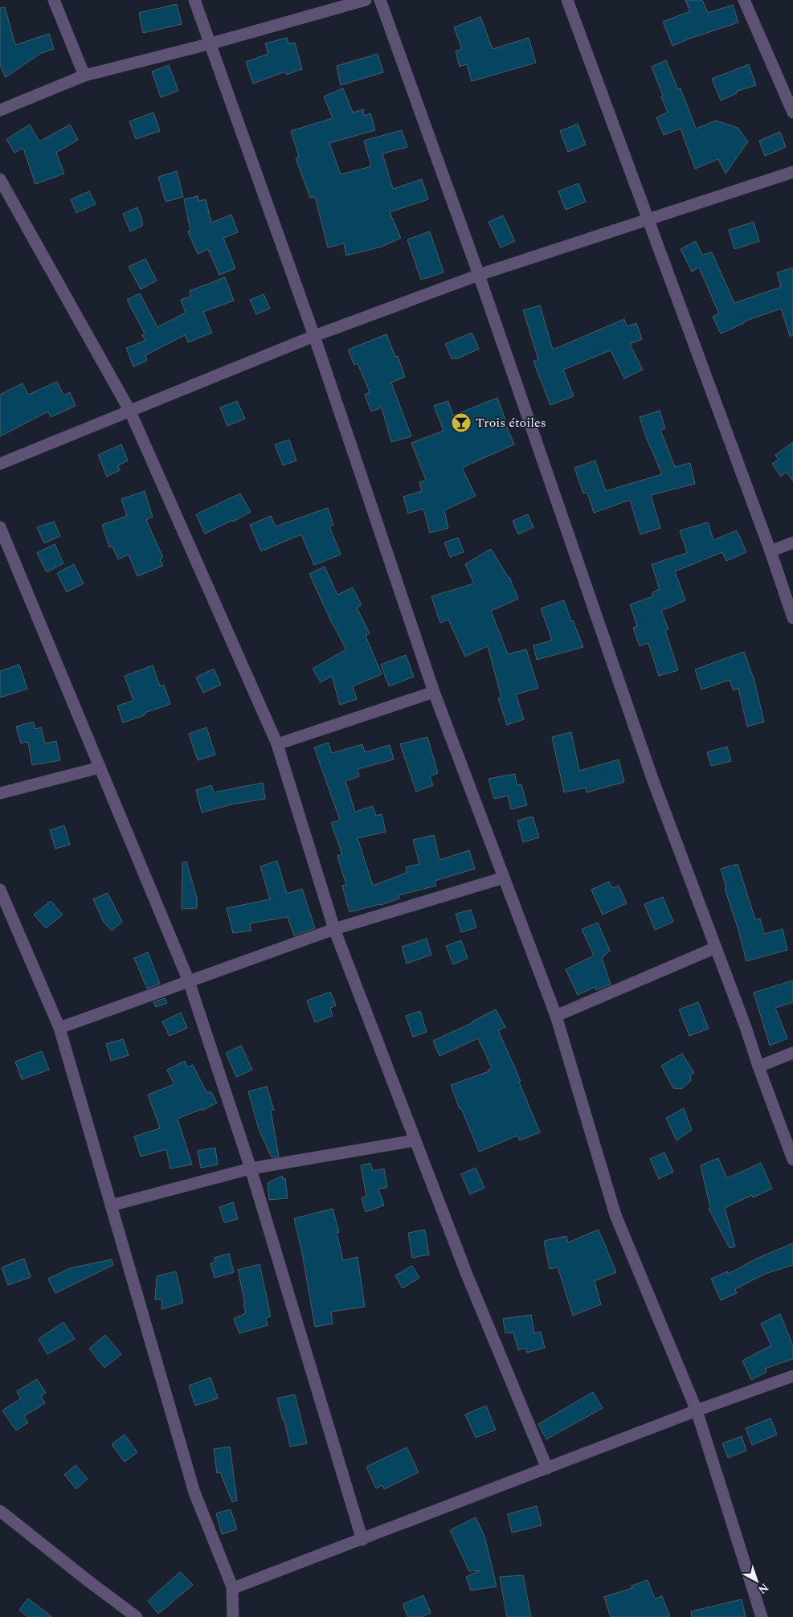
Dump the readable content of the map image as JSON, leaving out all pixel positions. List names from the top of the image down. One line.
{"places":{"bar":["Trois étoiles"]},"north":"bottom right"}
